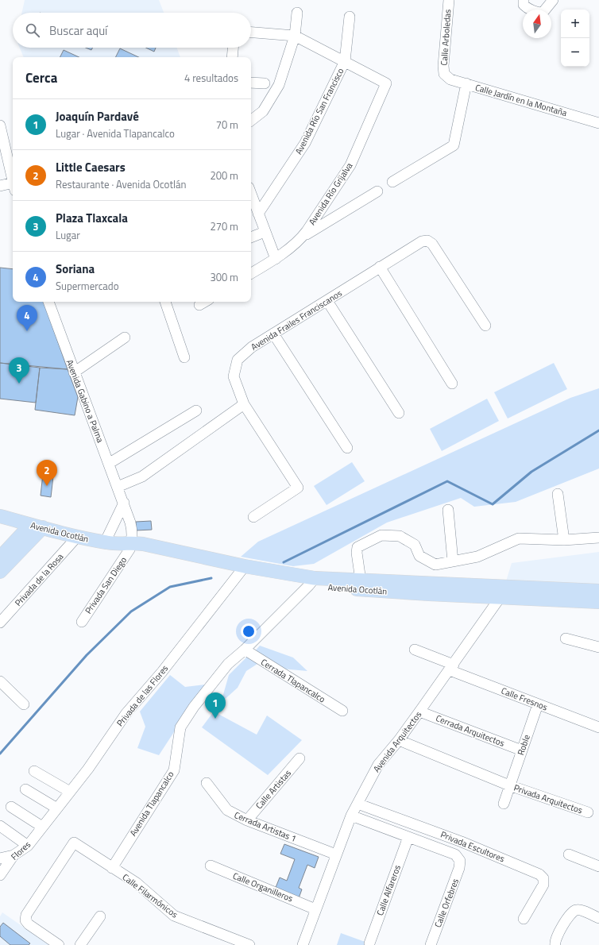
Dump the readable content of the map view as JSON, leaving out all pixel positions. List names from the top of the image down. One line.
{"streets":{"main road":["Avenida Ocotlán"],"street":["Calle Arboledas","Calle Jardín en la Montaña","Avenida Río San Francisco","Avenida Río Grijalva","Avenida Frailes Franciscanos","Avenida Gabino a Palma","Privada de la Rosa","Privada San Diego","Cerrada Tlapancalco","Privada de las Flores","Calle Fresnos","Cerrada Arquitectos","Avenida Arquitectos","Roble","Calle Artistas","Privada Arquitectos","Avenida Tlapancalco","Cerrada Artistas 1","Privada Escultores","Flores","Calle Organilleros","Calle Alfareros","Calle Filarmónicos","Calle Orfebres"]},"crossings":[["Calle Arboledas","Calle Jardín en la Montaña"],["Avenida Río San Francisco","Avenida Río Grijalva"],["Avenida Gabino a Palma","Avenida Ocotlán"],["Avenida Gabino a Palma","Privada San Diego"],["Avenida Ocotlán","Privada de la Rosa"],["Avenida Ocotlán","Privada San Diego"],["Avenida Ocotlán","Privada de las Flores"],["Avenida Ocotlán","Avenida Arquitectos"],["Avenida Ocotlán","Avenida Tlapancalco"],["Cerrada Tlapancalco","Avenida Tlapancalco"],["Privada de las Flores","Flores"],["Calle Fresnos","Avenida Arquitectos"],["Calle Fresnos","Roble"],["Cerrada Arquitectos","Avenida Arquitectos"],["Cerrada Arquitectos","Roble"],["Avenida Arquitectos","Privada Arquitectos"],["Avenida Arquitectos","Cerrada Artistas 1"],["Avenida Arquitectos","Privada Escultores"],["Avenida Arquitectos","Calle Organilleros"],["Roble","Privada Arquitectos"],["Calle Artistas","Cerrada Artistas 1"],["Avenida Tlapancalco","Calle Filarmónicos"],["Privada Escultores","Calle Alfareros"],["Privada Escultores","Calle Orfebres"]],"north":"top","page":{"map_buttons":["+","−"],"search":"Buscar aquí","heading":["Cerca","4 resultados"],"list":[{"mark":"1","name":"Joaquín Pardavé","note":"Lugar · Avenida Tlapancalco","value":"70 m"},{"mark":"2","name":"Little Caesars","note":"Restaurante · Avenida Ocotlán","value":"200 m"},{"mark":"3","name":"Plaza Tlaxcala","note":"Lugar","value":"270 m"},{"mark":"4","name":"Soriana","note":"Supermercado","value":"300 m"}],"pins":["4","3","2","1"]}}
